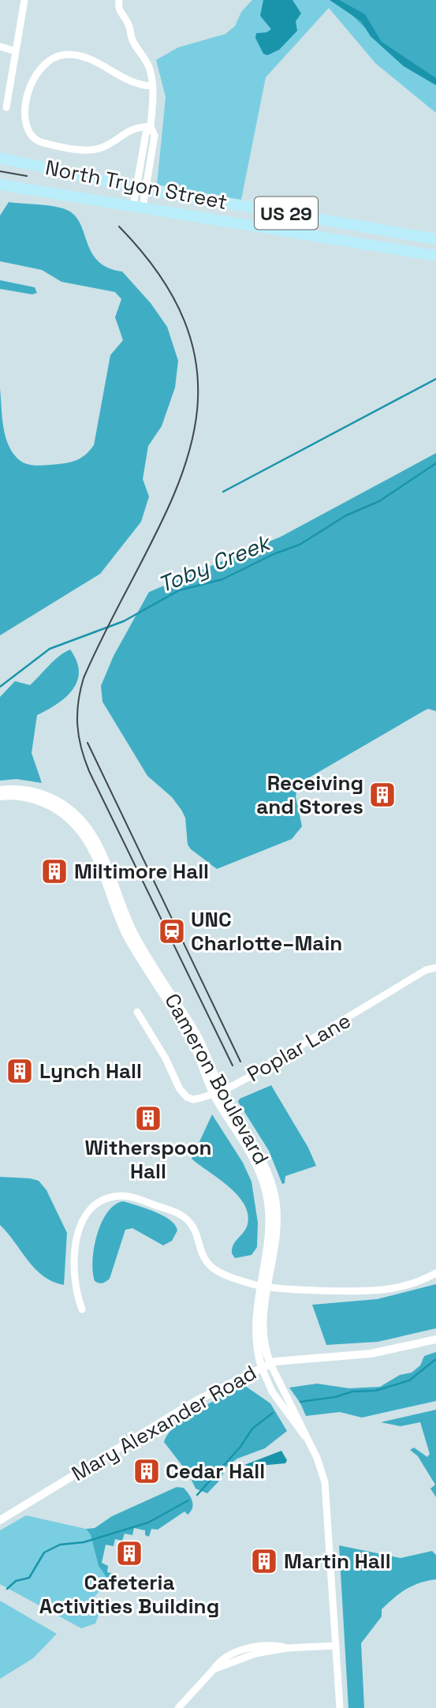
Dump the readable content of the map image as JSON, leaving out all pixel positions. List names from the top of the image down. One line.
{"streets":{"main road":["North Tryon Street","US 29"],"street":["Poplar Lane","Cameron Boulevard","Mary Alexander Road"]},"crossings":[["Poplar Lane","Cameron Boulevard"],["Cameron Boulevard","Mary Alexander Road"]],"water":["Toby Creek"],"places":{"building":["Receiving and Stores","Miltimore Hall","Lynch Hall","Witherspoon Hall","Cedar Hall","Cafeteria Activities Building","Martin Hall"],"station":["UNC Charlotte–Main"]}}
